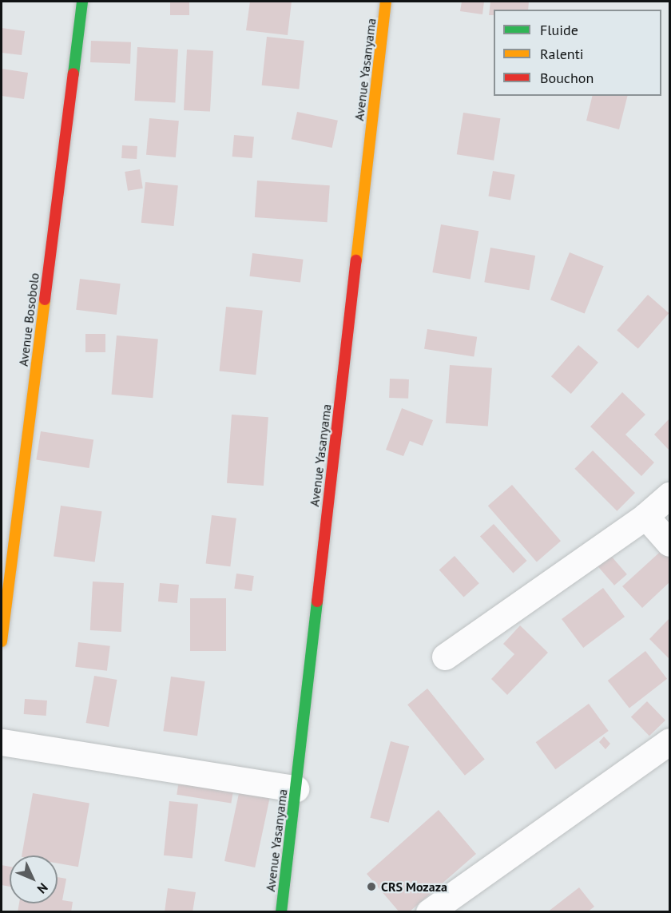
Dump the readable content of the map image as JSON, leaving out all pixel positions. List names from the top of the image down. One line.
{"streets":{"street":["Avenue Yasanyama","Avenue Bosobolo"]},"places":["CRS Mozaza"],"legend":["Fluide","Ralenti","Bouchon"],"north":"bottom right"}
